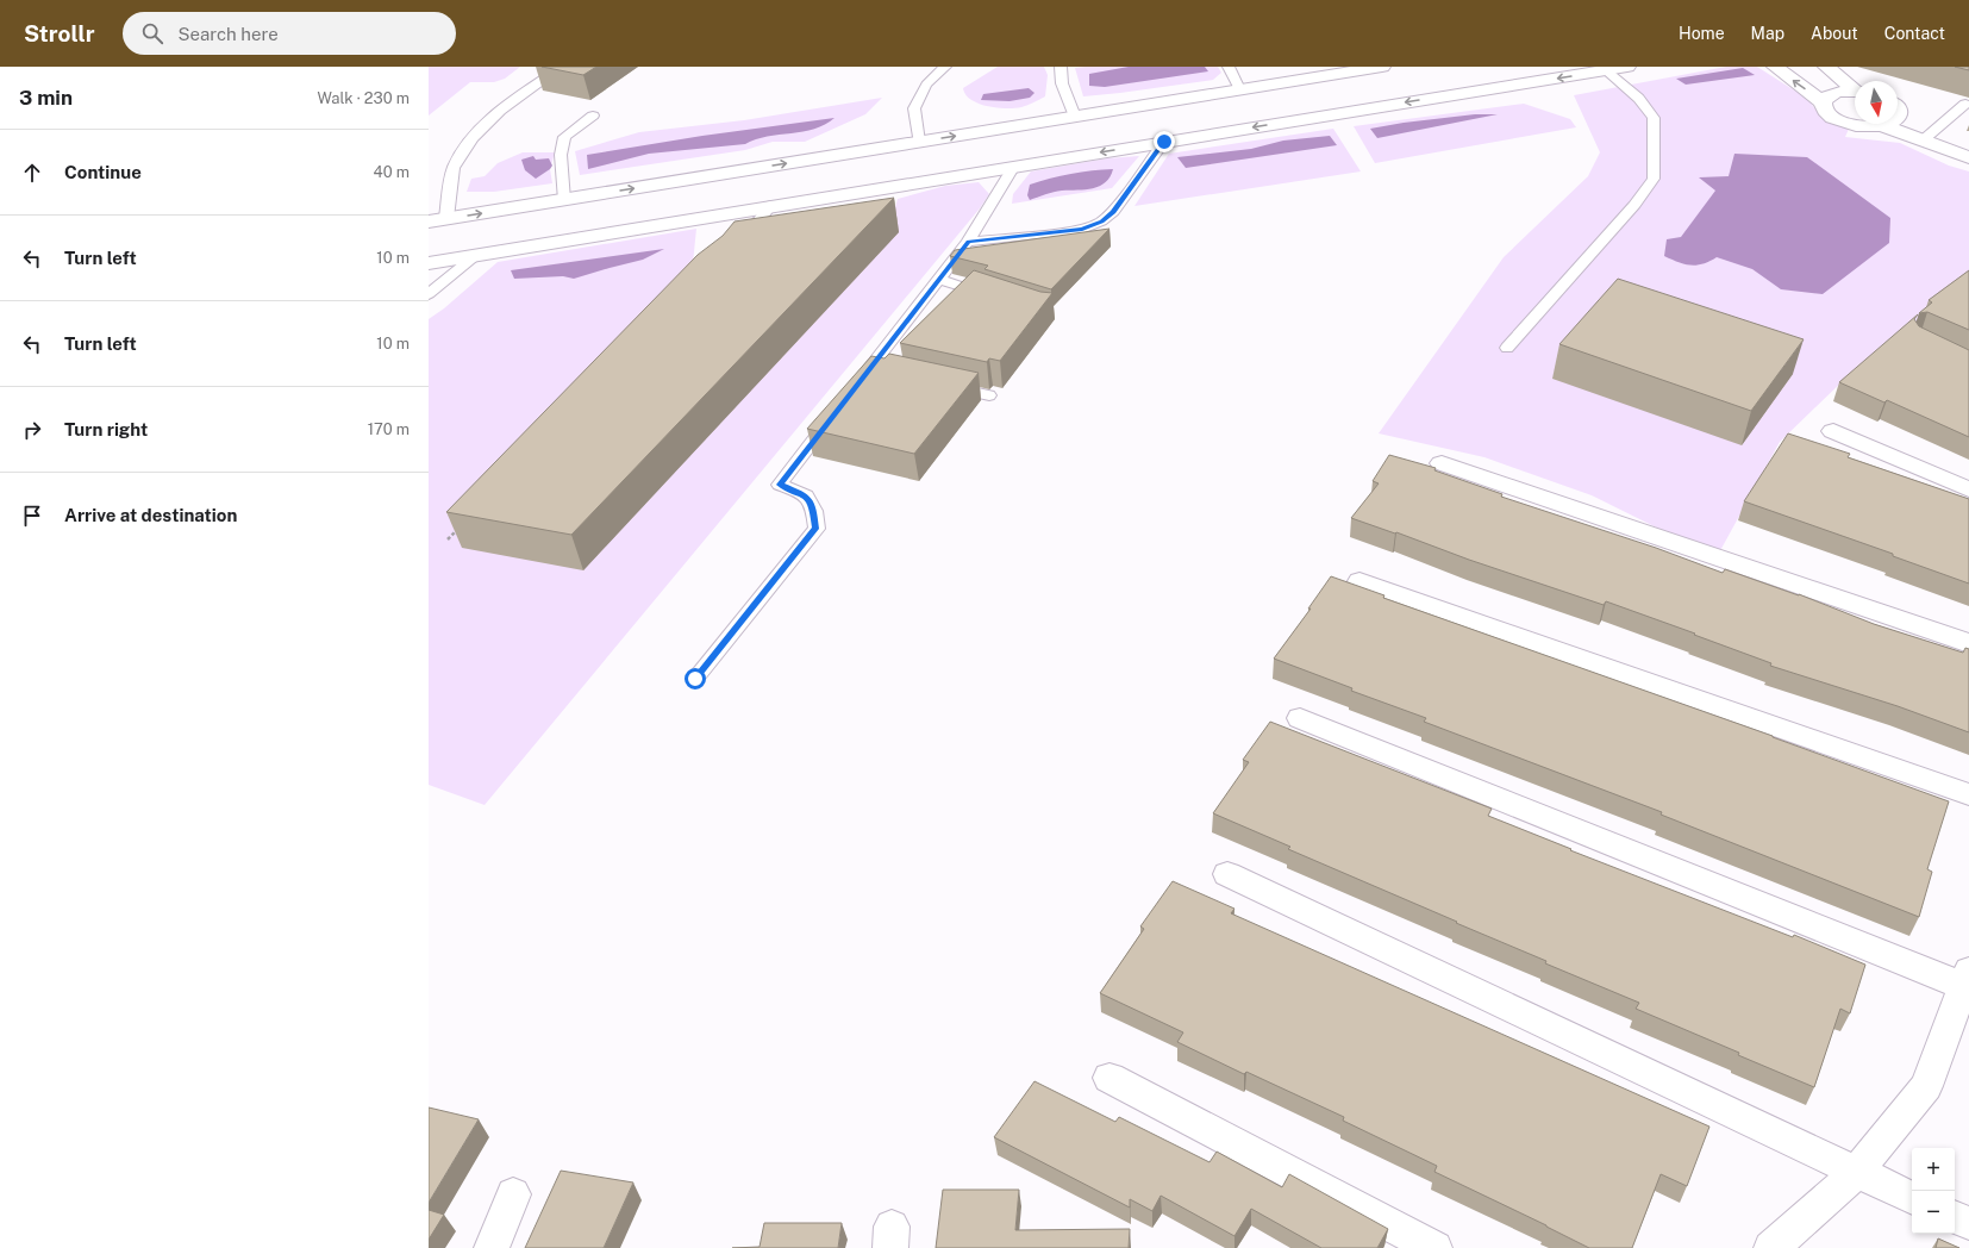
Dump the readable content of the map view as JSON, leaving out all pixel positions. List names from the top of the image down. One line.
{"north":"bottom","page":{"header":"Strollr","search":"Search here","nav":["Home","Map","About","Contact"],"heading":["3 min","Walk · 230 m"],"list":[["Continue","40 m"],["Turn left","10 m"],["Turn left","10 m"],["Turn right","170 m"],"Arrive at destination"],"map_buttons":["+","−"]}}
